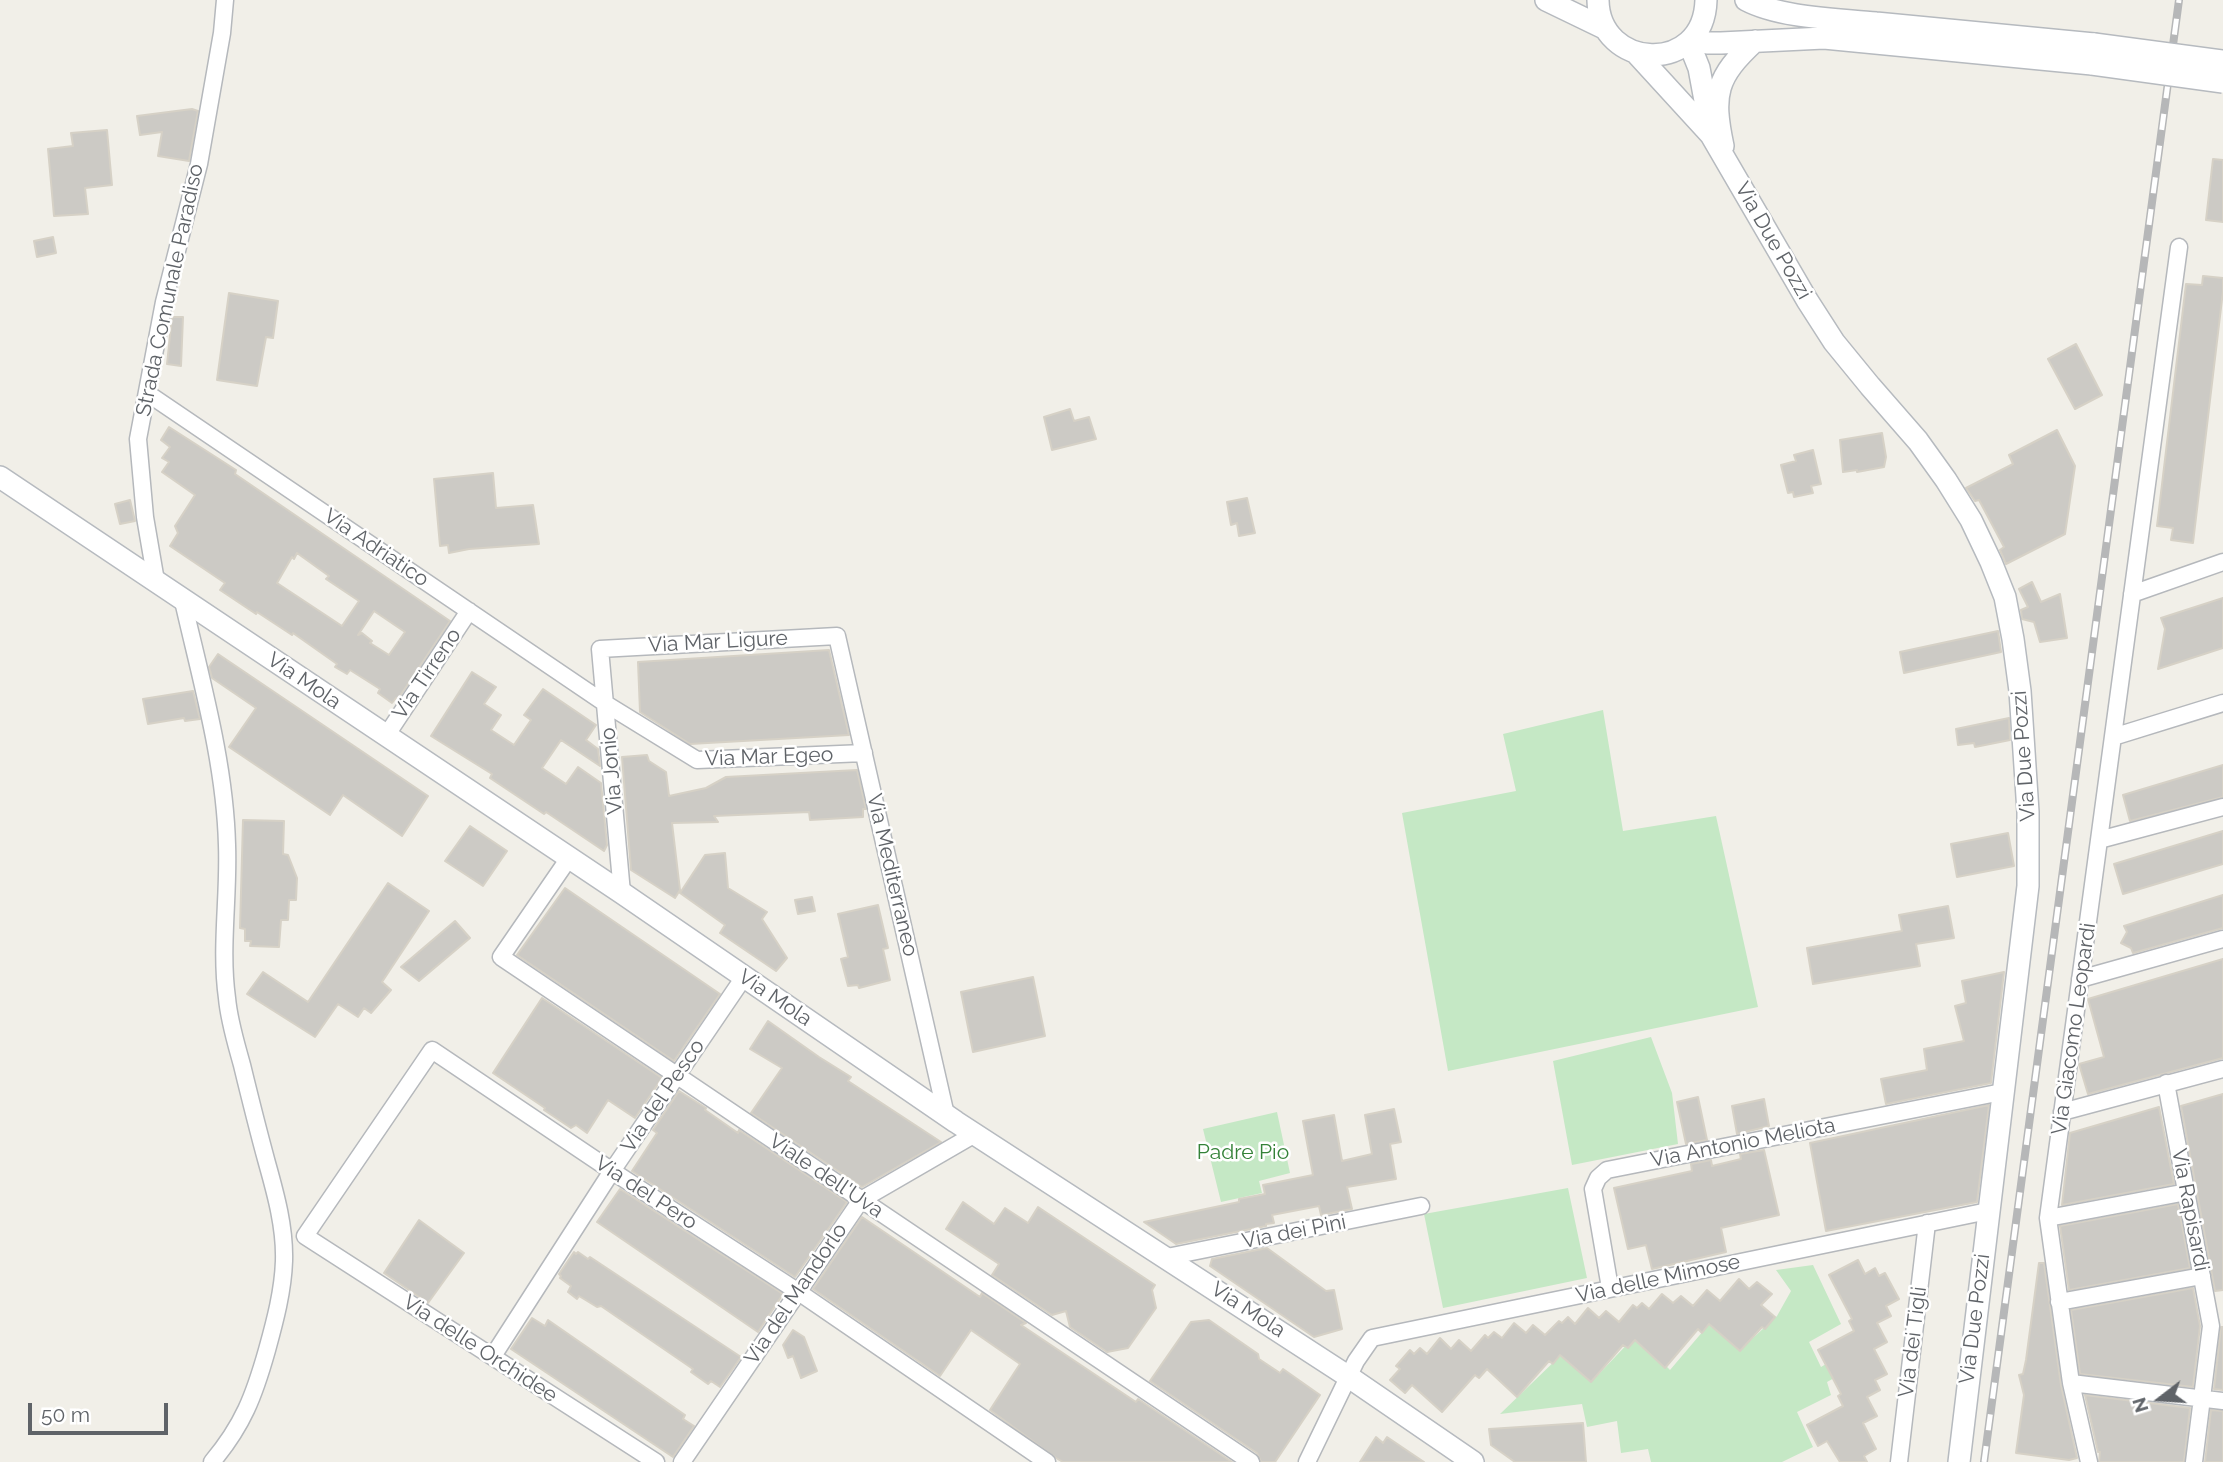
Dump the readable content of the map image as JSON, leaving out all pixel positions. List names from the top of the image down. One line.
{"streets":{"street":["Via Due Pozzi","Strada Comunale Paradiso","Via Adriatico","Via Mar Ligure","Via Tirreno","Via Mola","Via Mar Egeo","Via Jonio","Via Mediterraneo","Via Giacomo Leopardi","Via del Pesco","Via Antonio Meliota","Viale dell'Uva","Via del Pero","Via Rapisardi","Via dei Pini","Via delle Mimose","Via del Mandorlo","Via dei Tigli","Via delle Orchidee"]},"crossings":[["Via Due Pozzi","Via Antonio Meliota"],["Via Due Pozzi","Via delle Mimose"],["Strada Comunale Paradiso","Via Adriatico"],["Strada Comunale Paradiso","Via Mola"],["Via Adriatico","Via Tirreno"],["Via Adriatico","Via Mar Egeo"],["Via Adriatico","Via Jonio"],["Via Mar Ligure","Via Jonio"],["Via Mar Ligure","Via Mediterraneo"],["Via Tirreno","Via Mola"],["Via Mola","Via Jonio"],["Via Mola","Via Mediterraneo"],["Via Mola","Via del Pesco"],["Via Mola","Viale dell'Uva"],["Via Mola","Via dei Pini"],["Via Mola","Via delle Mimose"],["Via Mola","Via del Mandorlo"],["Via Mar Egeo","Via Jonio"],["Via Mar Egeo","Via Mediterraneo"],["Via del Pesco","Viale dell'Uva"],["Via del Pesco","Via del Pero"],["Via del Pesco","Via delle Orchidee"],["Via Antonio Meliota","Via delle Mimose"],["Viale dell'Uva","Via del Mandorlo"],["Via del Pero","Via del Mandorlo"],["Via del Pero","Via delle Orchidee"],["Via delle Mimose","Via dei Tigli"]],"parks":["Padre Pio"],"scale_bar":"50 m","north":"left"}
